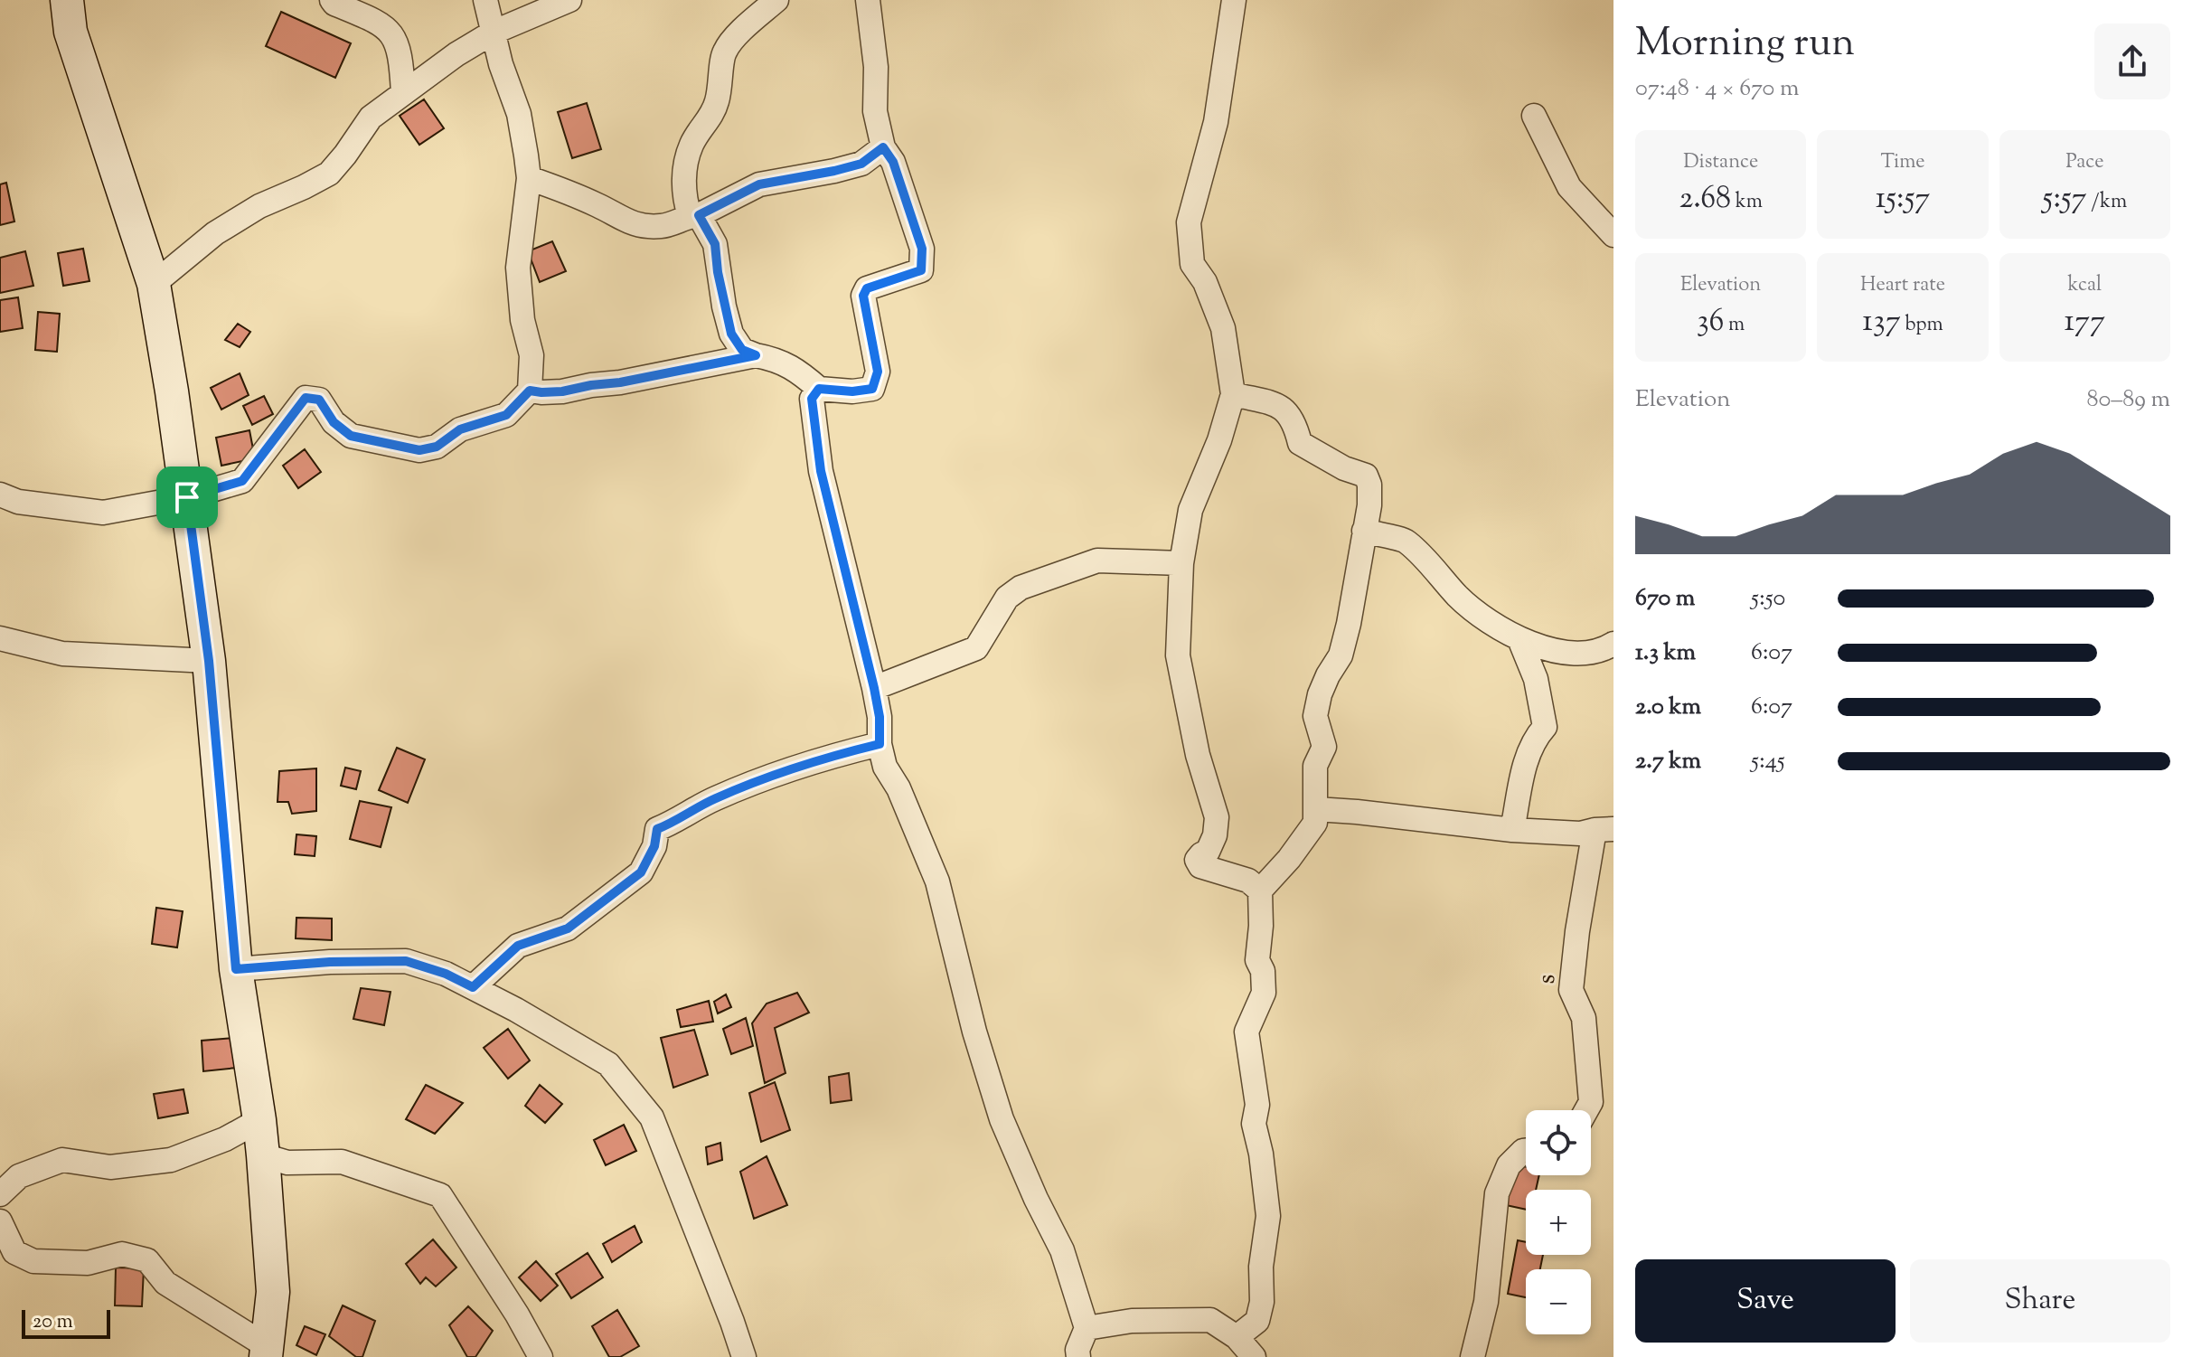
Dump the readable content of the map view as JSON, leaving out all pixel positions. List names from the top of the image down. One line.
{"streets":{"street":["s"]},"scale_bar":"20 m","page":{"heading":["Morning run","07:48 · 4 × 670 m"],"stats":[["Distance","2.68 km"],["Time","15:57"],["Pace","5:57 /km"],["Elevation","36 m"],["Heart rate","137 bpm"],["kcal","177"]],"chart":["Elevation","80–89 m"],"list":[{"name":"670 m","note":"5:50"},{"name":"1.3 km","note":"6:07"},{"name":"2.0 km","note":"6:07"},{"name":"2.7 km","note":"5:45"}],"map_buttons":["+","−"],"buttons":["Save","Share"],"scale":"20 m"}}
